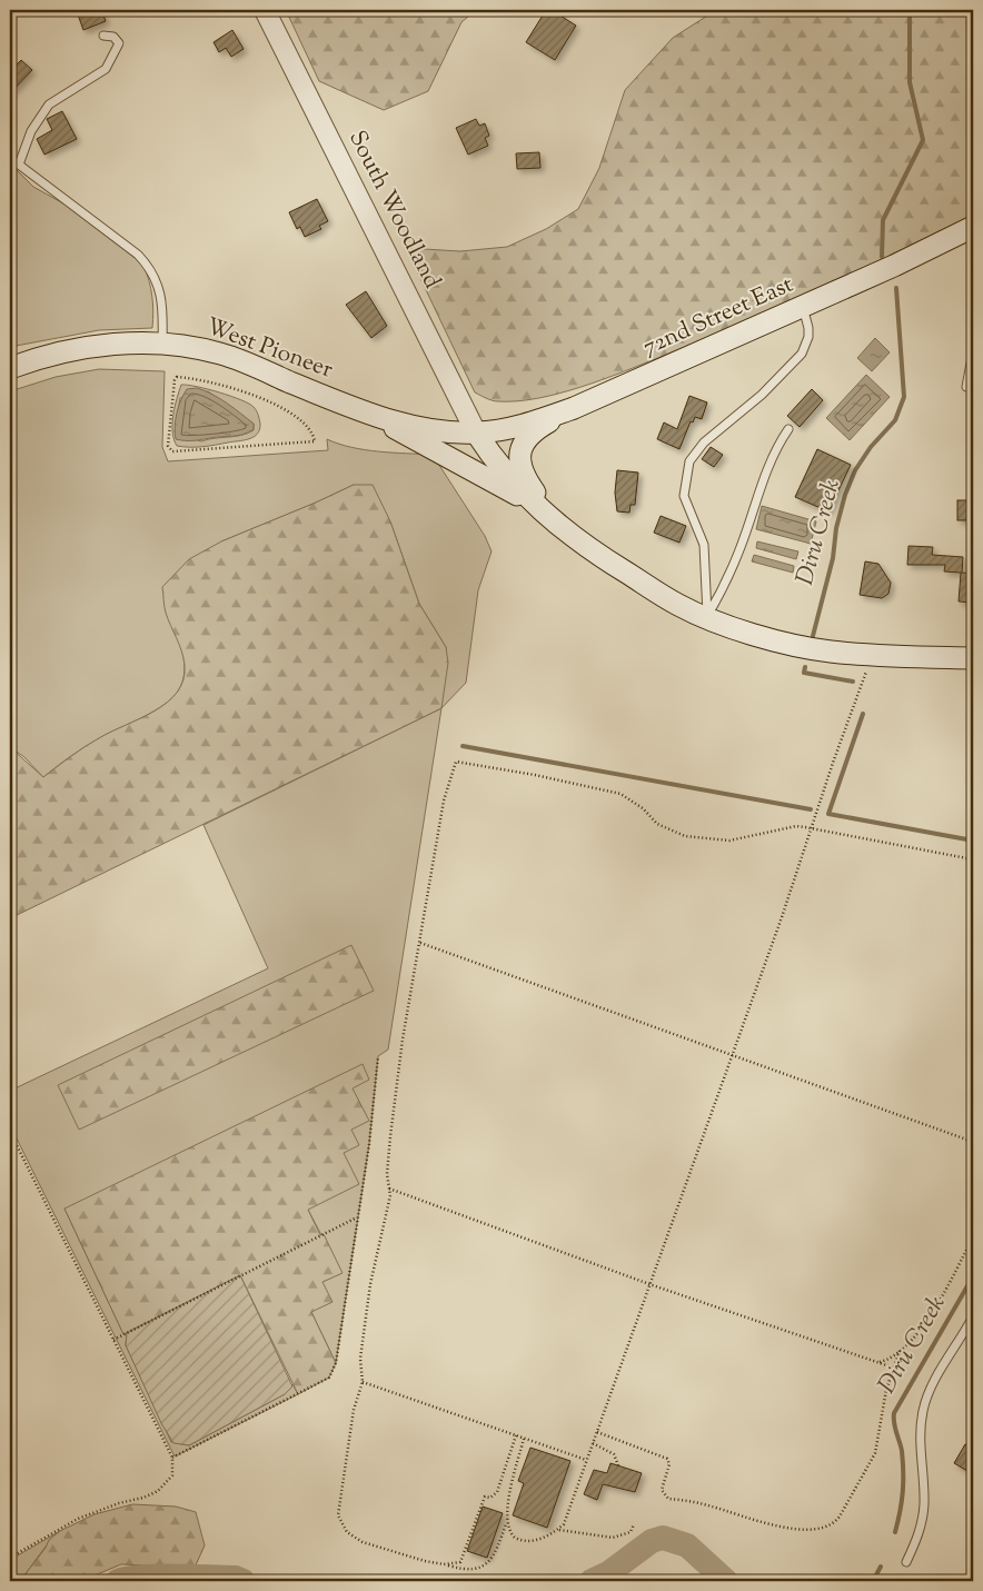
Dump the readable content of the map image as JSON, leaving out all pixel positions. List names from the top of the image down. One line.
{"streets":{"main road":["72nd Street East","West Pioneer"],"street":["South Woodland"]},"crossings":[["South Woodland","72nd Street East"],["South Woodland","West Pioneer"],["72nd Street East","West Pioneer"]],"water":["Diru Creek"]}
